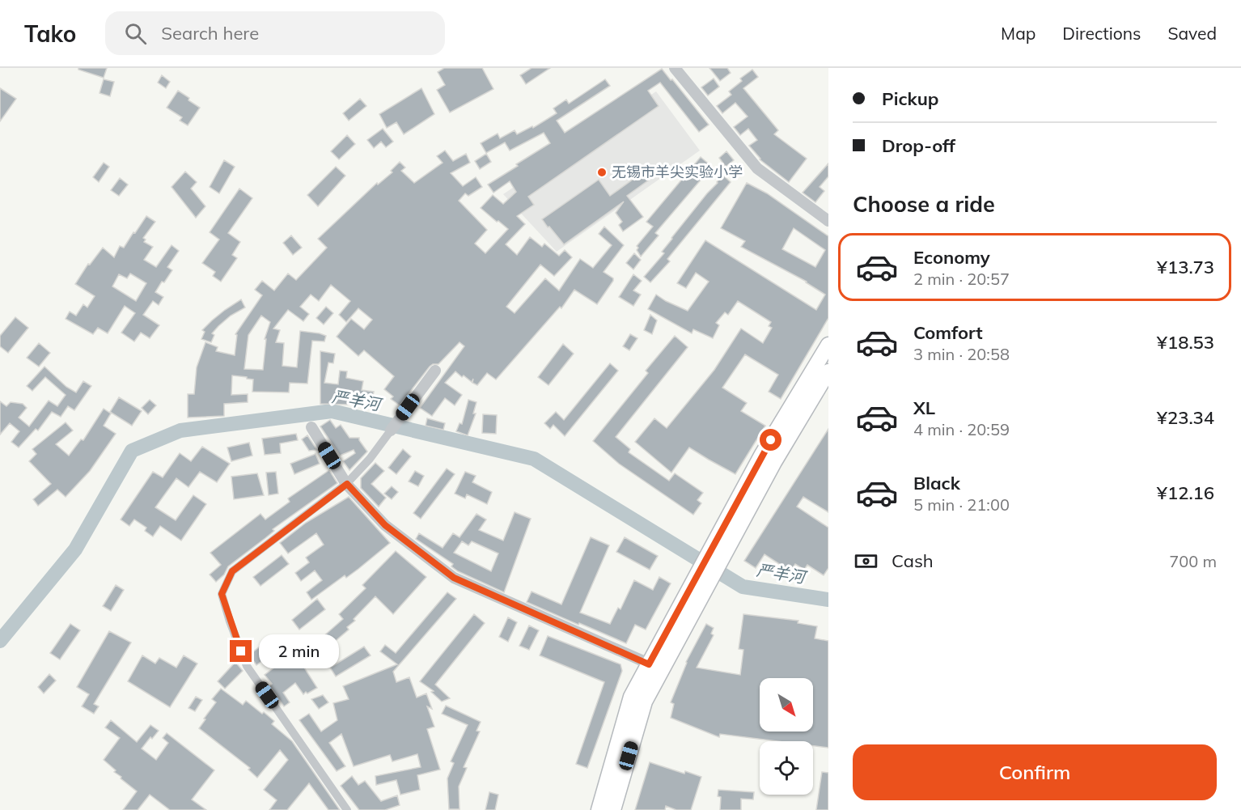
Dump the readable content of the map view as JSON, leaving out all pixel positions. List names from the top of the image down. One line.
{"water":["严羊河"],"places":["无锡市羊尖实验小学"],"north":"bottom right","page":{"header":"Tako","search":"Search here","nav":["Map","Directions","Saved"],"banner":["Pickup","Drop-off"],"heading":"Choose a ride","list":[{"name":"Economy","note":"2 min · 20:57","value":"¥13.73"},{"name":"Comfort","note":"3 min · 20:58","value":"¥18.53"},{"name":"XL","note":"4 min · 20:59","value":"¥23.34"},{"name":"Black","note":"5 min · 21:00","value":"¥12.16"}],"pay":["Cash","700 m"],"bubble":"2 min","buttons":"Confirm"}}
